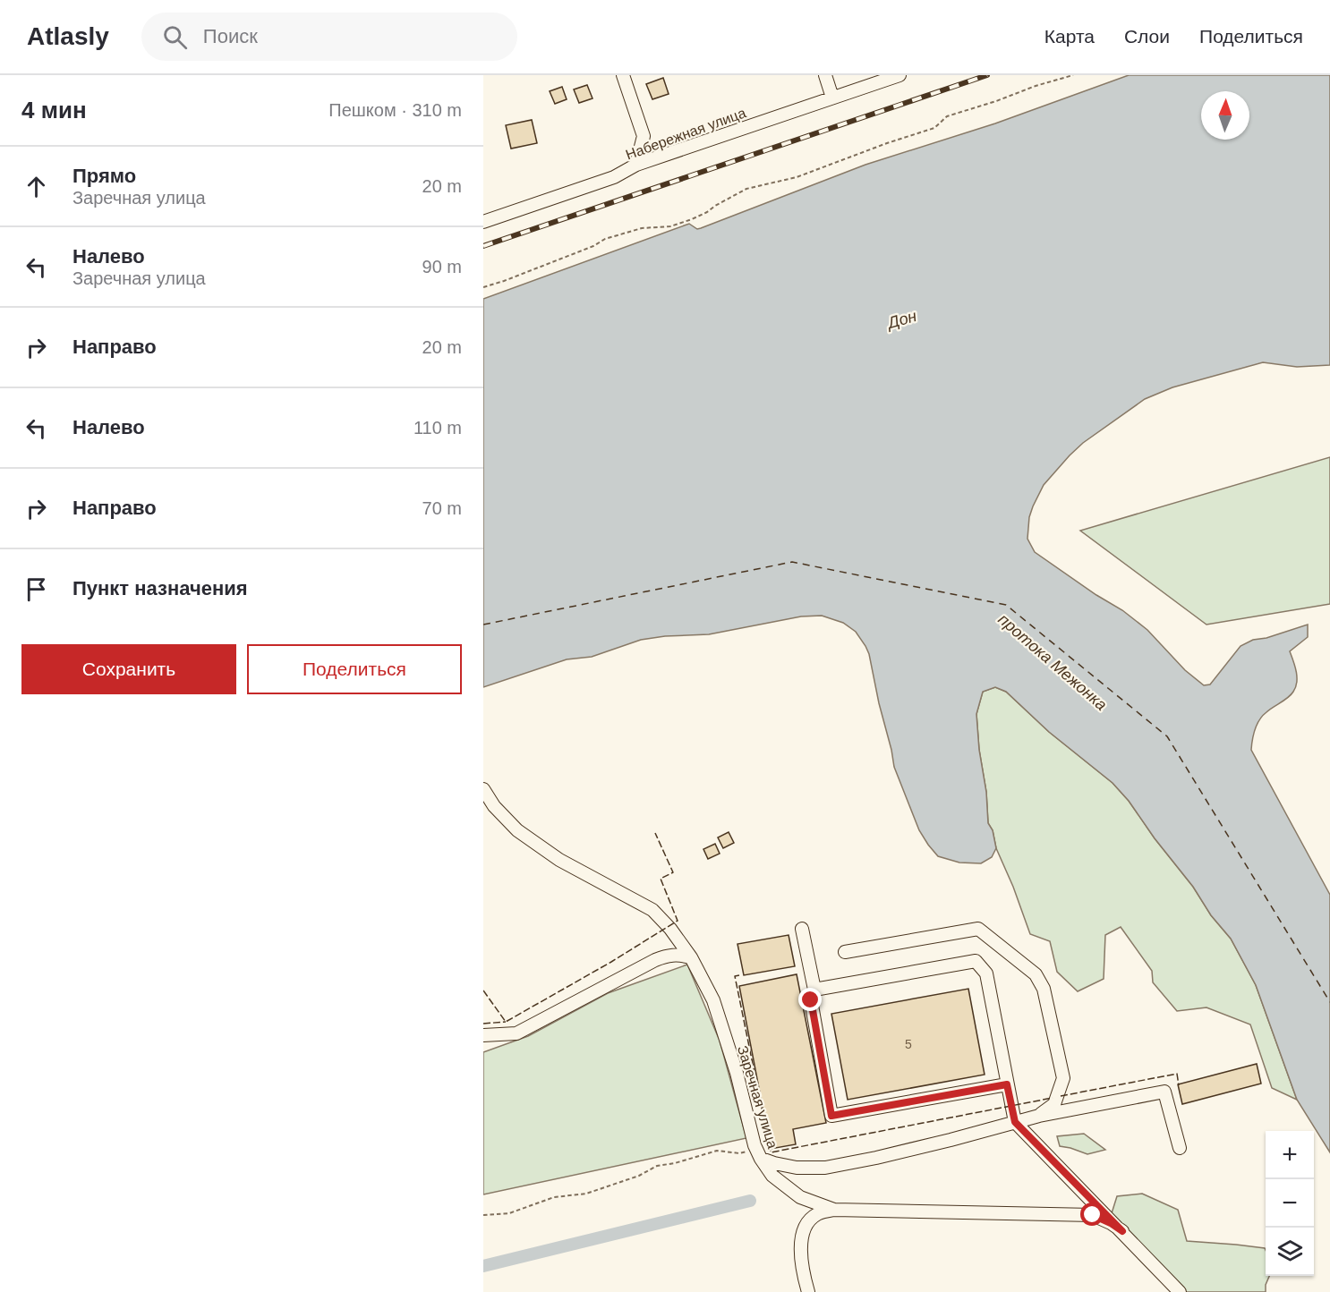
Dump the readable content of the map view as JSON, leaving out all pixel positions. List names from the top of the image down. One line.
{"streets":{"street":["Набережная улица","Заречная улица"]},"water":["Дон","протока Межонка"],"house_numbers":["5"],"north":"top","page":{"header":"Atlasly","search":"Поиск","nav":["Карта","Слои","Поделиться"],"heading":["4 мин","Пешком · 310 m"],"list":[["Прямо","Заречная улица","20 m"],["Налево","Заречная улица","90 m"],["Направо","20 m"],["Налево","110 m"],["Направо","70 m"],"Пункт назначения"],"buttons":["Сохранить","Поделиться"],"map_buttons":["+","−"]}}
